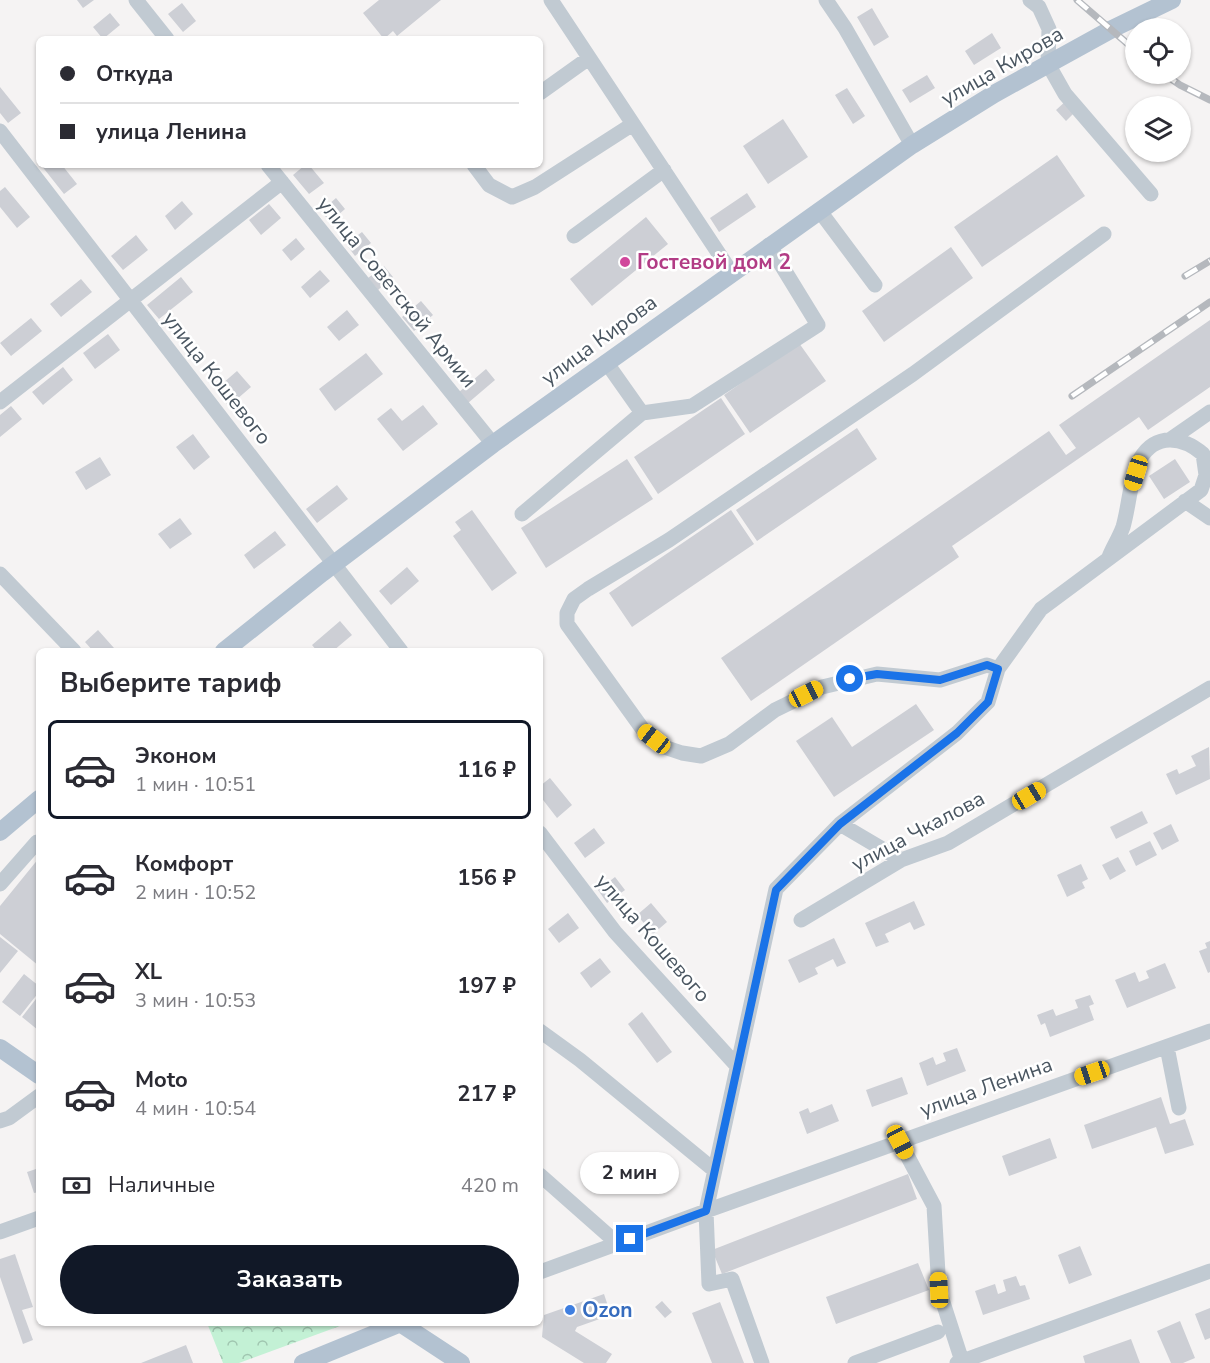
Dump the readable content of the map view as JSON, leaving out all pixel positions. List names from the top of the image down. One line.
{"streets":{"main road":["улица Кирова"],"street":["улица Советской Армии","улица Кошевого","улица Чкалова","улица Ленина"]},"crossings":[["улица Кирова","улица Советской Армии"],["улица Кирова","улица Кошевого"]],"places":["Гостевой дом 2","Ozon"],"page":{"banner":["Откуда","улица Ленина"],"heading":"Выберите тариф","list":[{"name":"Эконом","note":"1 мин · 10:51","value":"116 ₽"},{"name":"Комфорт","note":"2 мин · 10:52","value":"156 ₽"},{"name":"XL","note":"3 мин · 10:53","value":"197 ₽"},{"name":"Moto","note":"4 мин · 10:54","value":"217 ₽"}],"bubble":"2 мин","pay":["Наличные","420 m"],"buttons":"Заказать"}}
